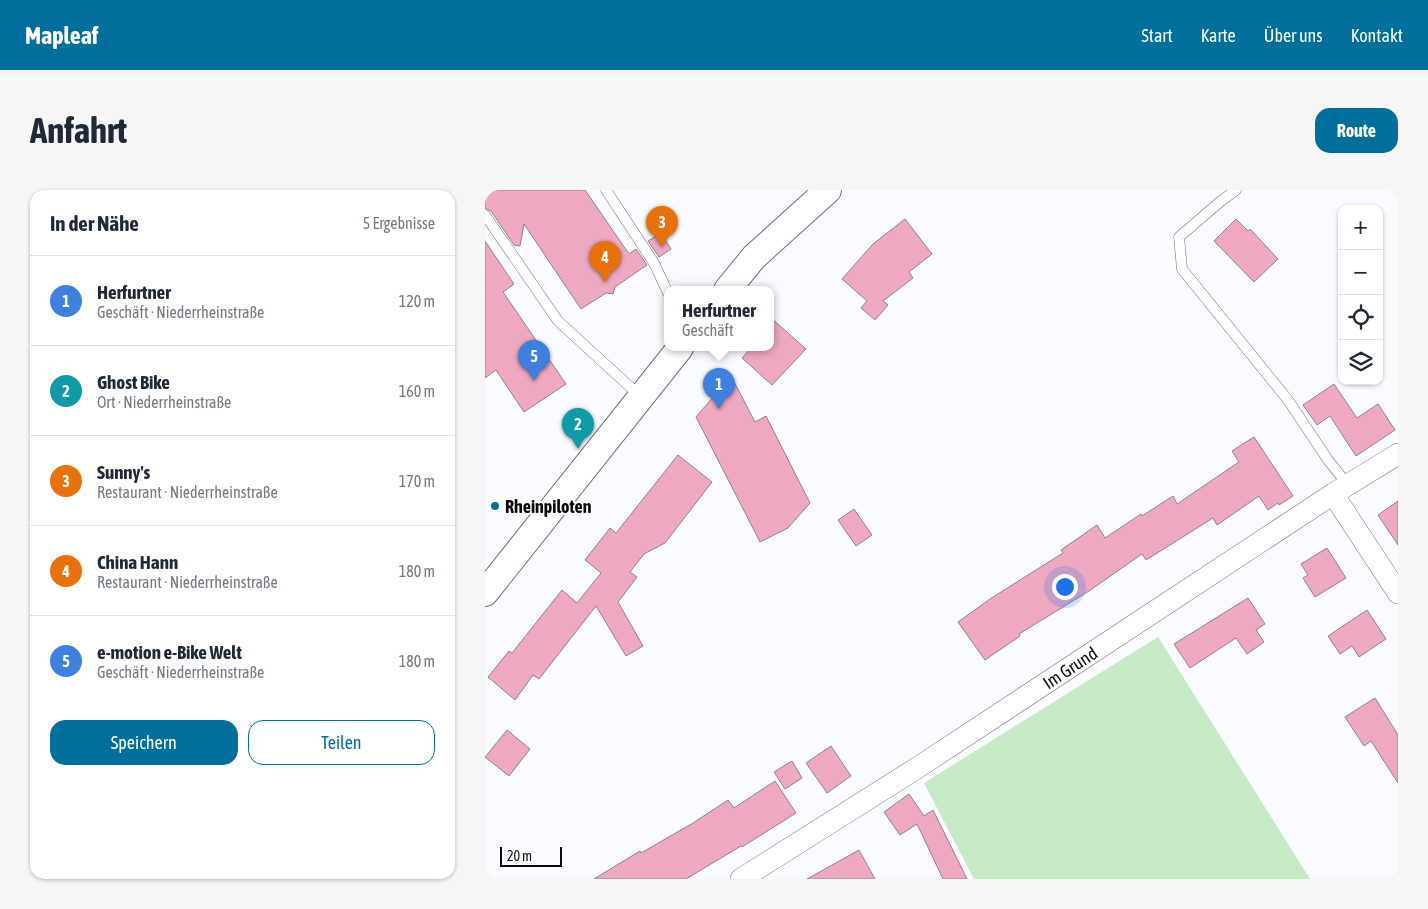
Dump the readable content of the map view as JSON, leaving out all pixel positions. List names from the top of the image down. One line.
{"streets":{"street":["Im Grund"]},"places":["Rheinpiloten"],"scale_bar":"20 m","page":{"header":"Mapleaf","nav":["Start","Karte","Über uns","Kontakt"],"buttons":["Route",["Speichern","Teilen"]],"title":"Anfahrt","heading":["In der Nähe","5 Ergebnisse"],"map_buttons":["+","−"],"pins":["3","4","5","1","2"],"list":[{"mark":"1","name":"Herfurtner","note":"Geschäft · Niederrheinstraße","value":"120 m"},{"mark":"2","name":"Ghost Bike","note":"Ort · Niederrheinstraße","value":"160 m"},{"mark":"3","name":"Sunny's","note":"Restaurant · Niederrheinstraße","value":"170 m"},{"mark":"4","name":"China Hann","note":"Restaurant · Niederrheinstraße","value":"180 m"},{"mark":"5","name":"e-motion e-Bike Welt","note":"Geschäft · Niederrheinstraße","value":"180 m"}],"popup":["Herfurtner","Geschäft"],"scale":"20 m"}}
